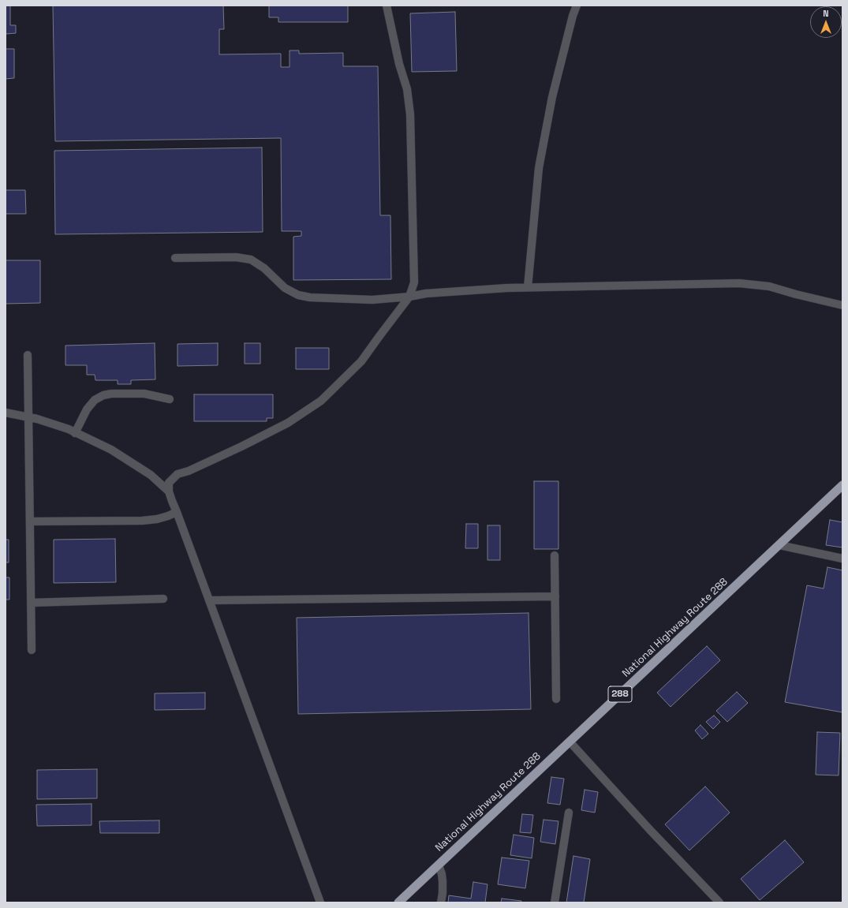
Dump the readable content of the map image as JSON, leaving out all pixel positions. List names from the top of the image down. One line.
{"streets":{"highway":["National Highway Route 288","288"]},"north":"top"}
